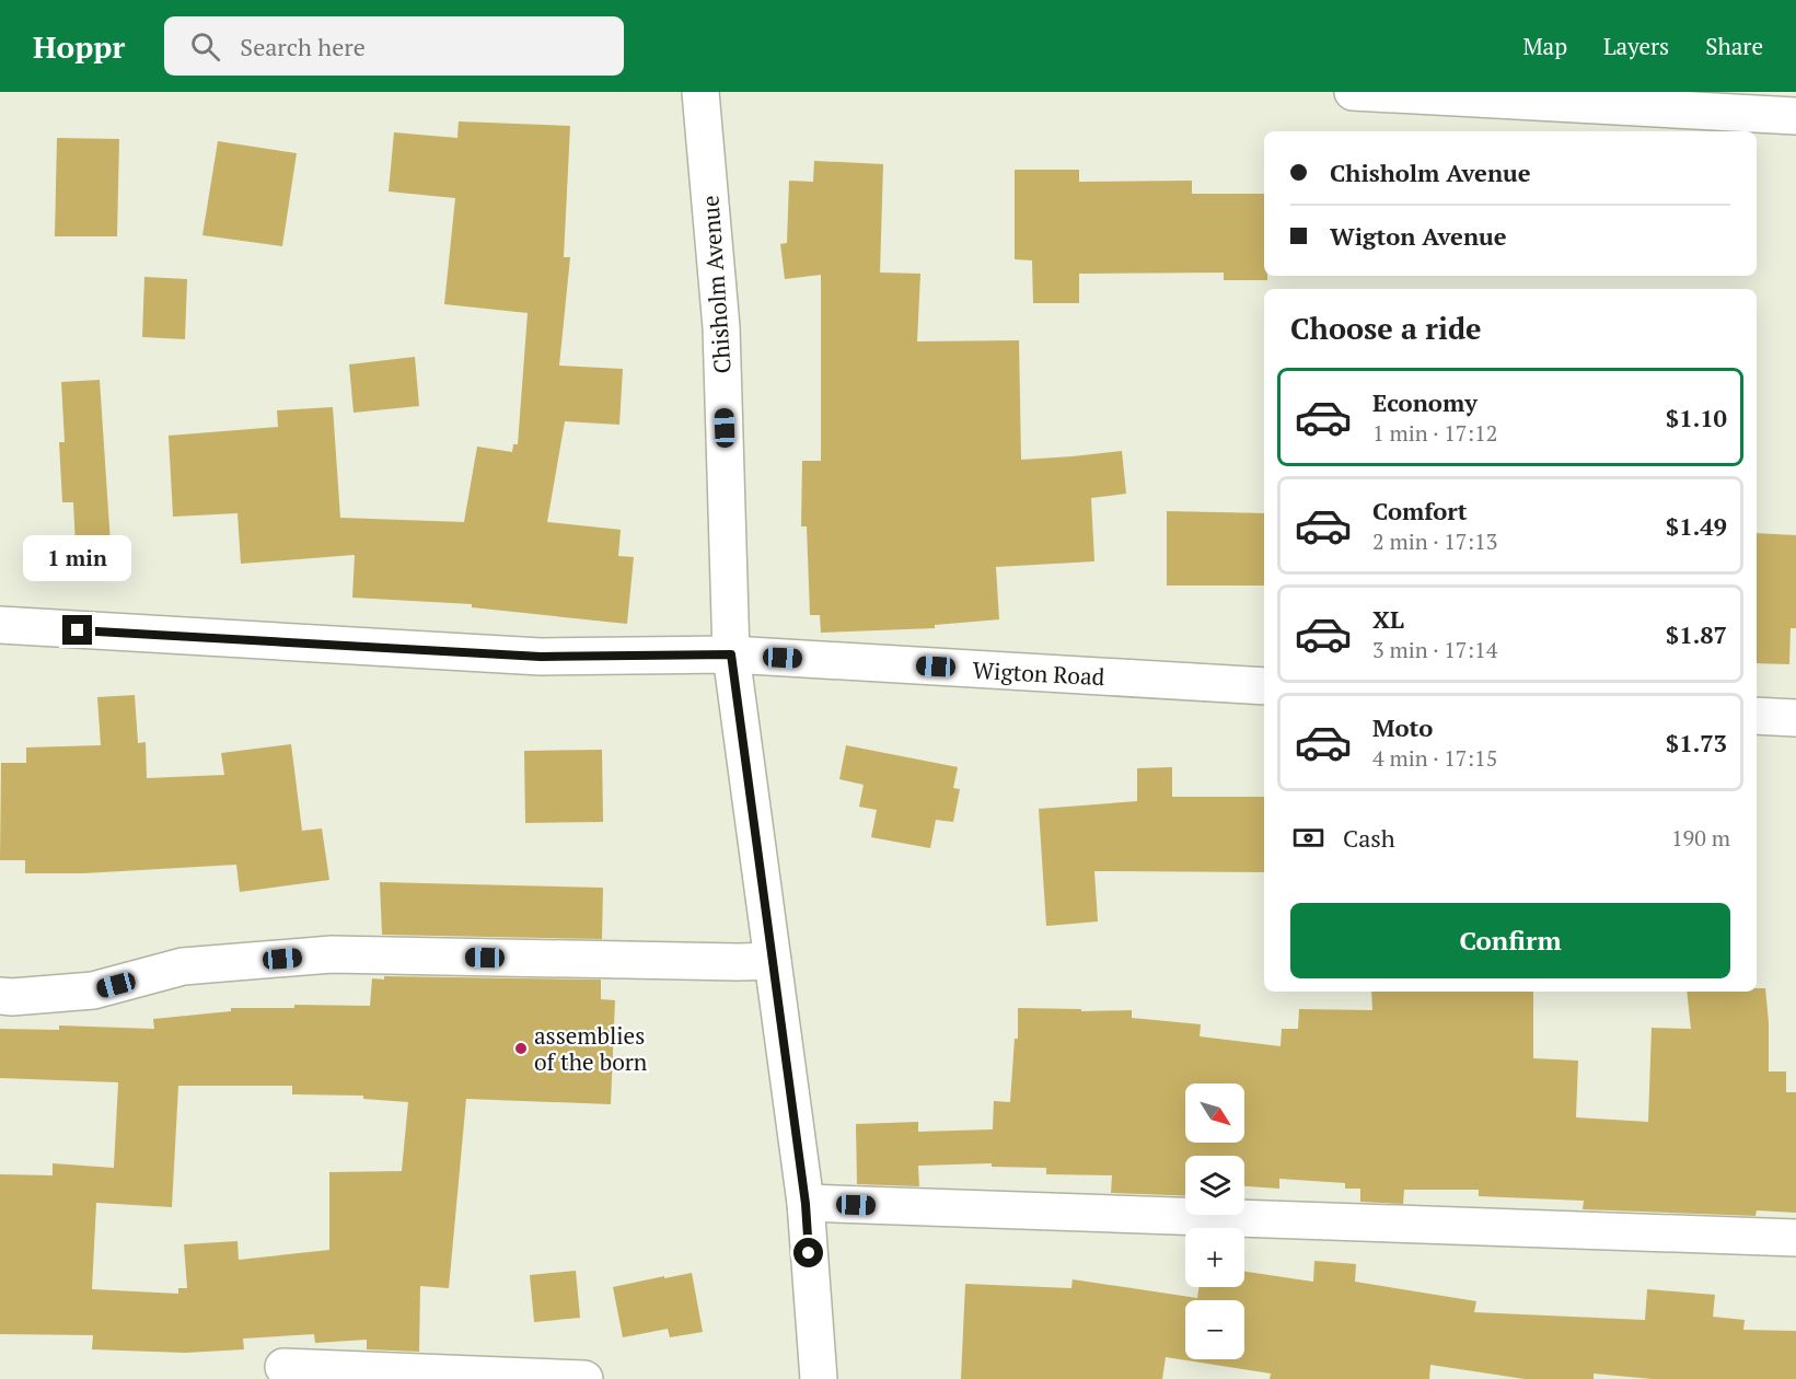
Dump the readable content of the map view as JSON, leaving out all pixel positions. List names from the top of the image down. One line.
{"streets":{"street":["Chisholm Avenue","Wigton Road"]},"crossings":[["Chisholm Avenue","Wigton Road"]],"places":["assemblies of the born"],"north":"bottom right","page":{"header":"Hoppr","search":"Search here","nav":["Map","Layers","Share"],"banner":["Chisholm Avenue","Wigton Avenue"],"heading":"Choose a ride","list":[{"name":"Economy","note":"1 min · 17:12","value":"$1.10"},{"name":"Comfort","note":"2 min · 17:13","value":"$1.49"},{"name":"XL","note":"3 min · 17:14","value":"$1.87"},{"name":"Moto","note":"4 min · 17:15","value":"$1.73"}],"bubble":"1 min","pay":["Cash","190 m"],"buttons":"Confirm","map_buttons":["+","−"]}}
